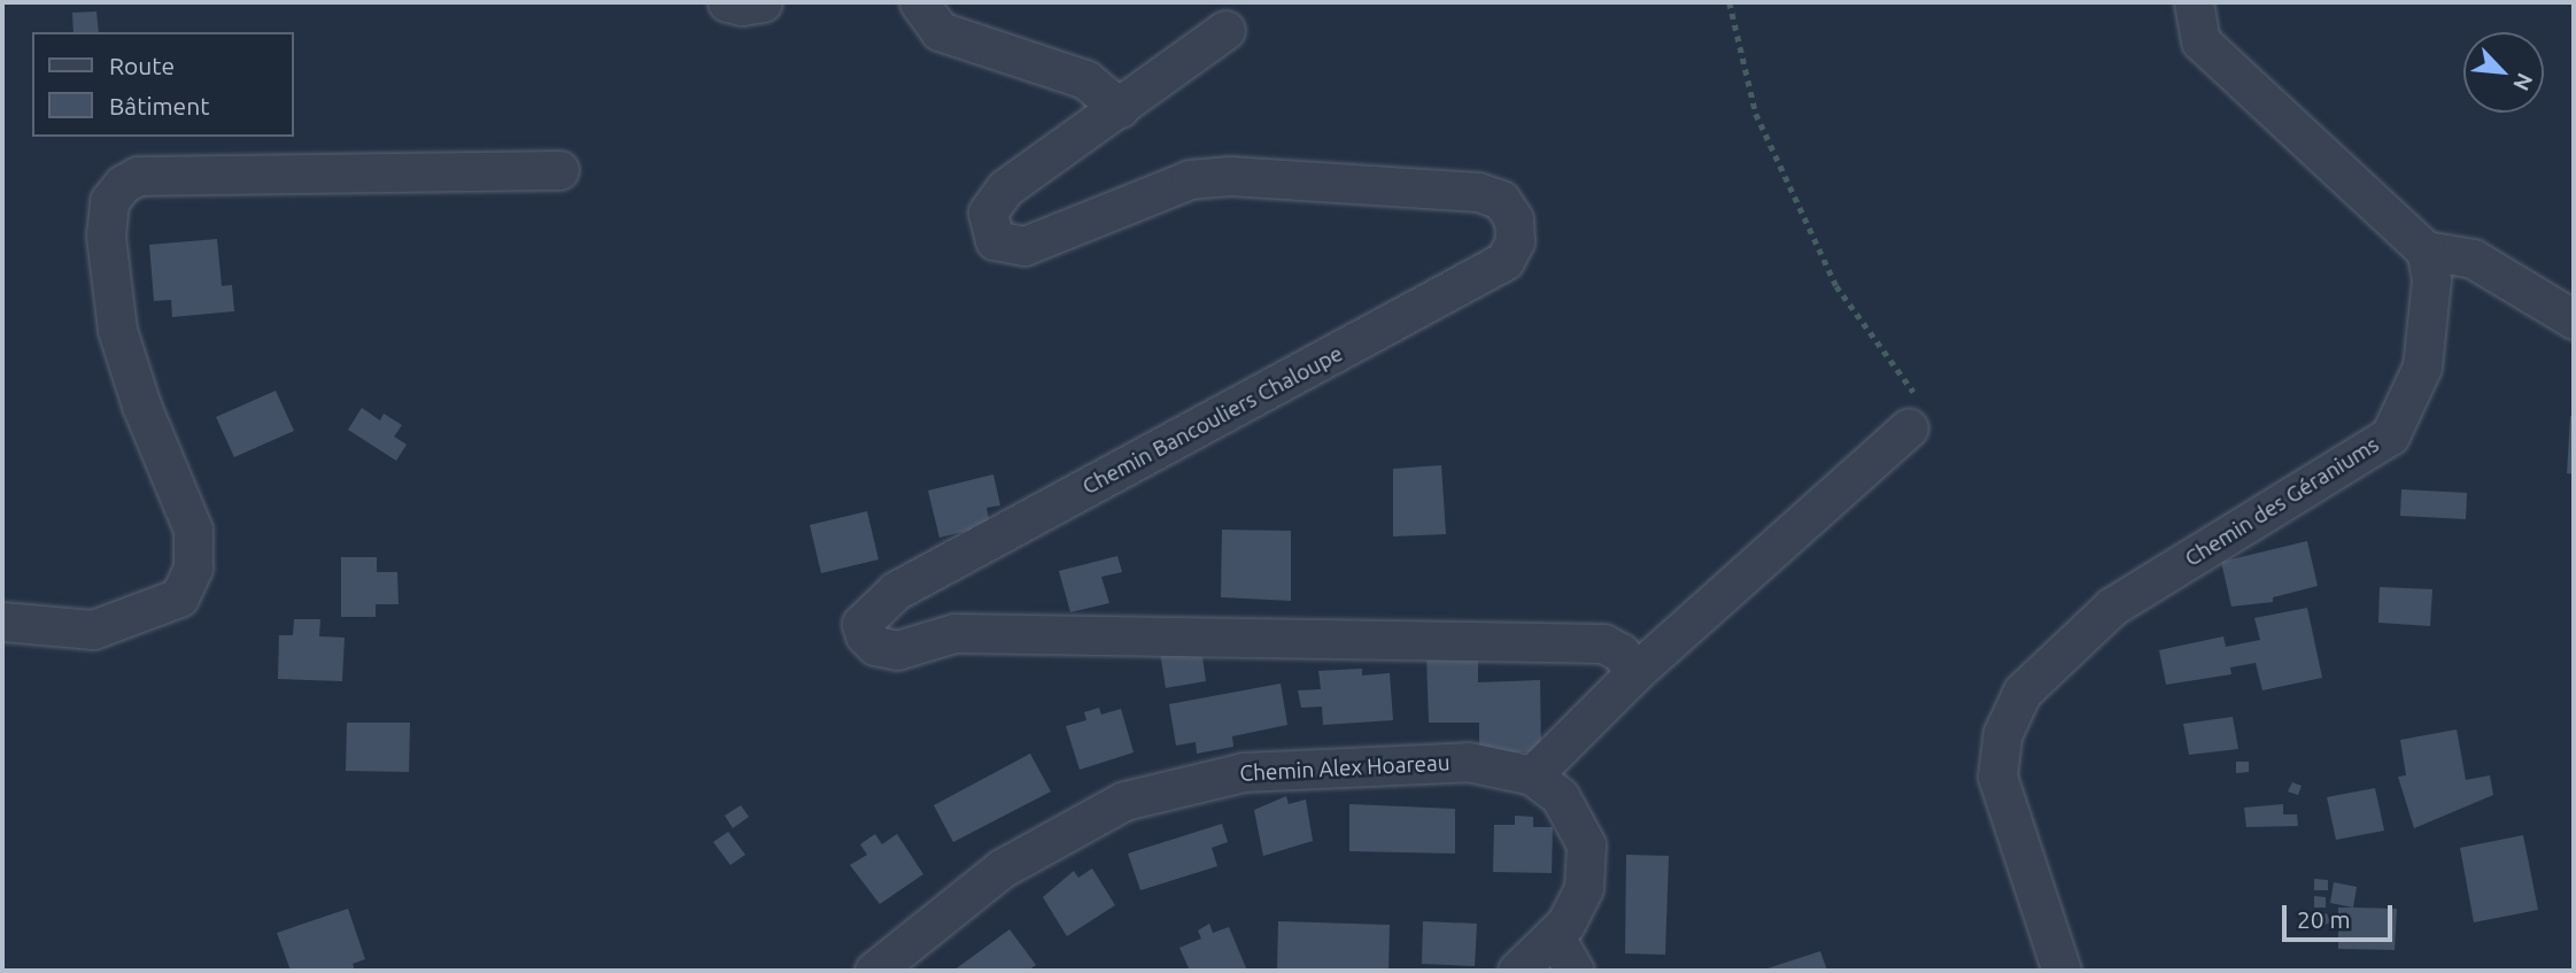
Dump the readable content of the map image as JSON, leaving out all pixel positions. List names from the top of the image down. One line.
{"streets":{"street":["Chemin Bancouliers Chaloupe","Chemin des Géraniums","Chemin Alex Hoareau"]},"legend":["Route","Bâtiment"],"scale_bar":"20 m","north":"bottom right"}
